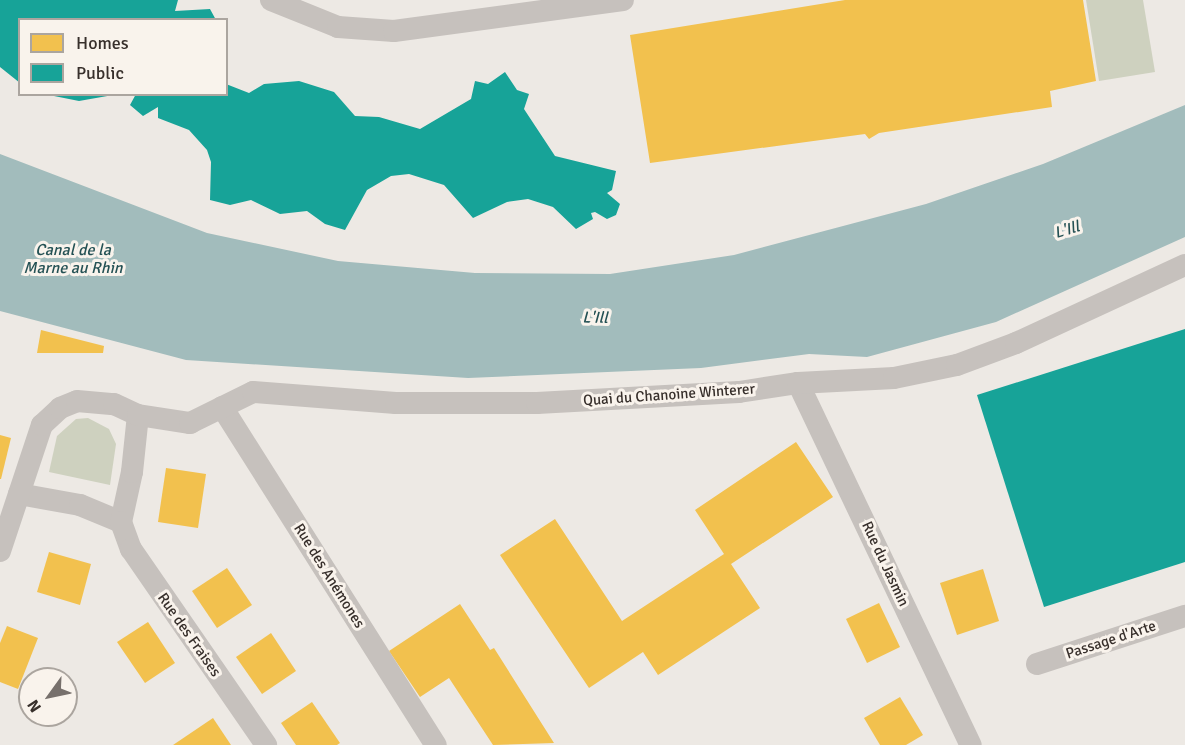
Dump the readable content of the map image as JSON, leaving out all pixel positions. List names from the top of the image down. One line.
{"streets":{"street":["Quai du Chanoine Winterer","Rue du Jasmin","Rue des Anémones","Rue des Fraises","Passage d'Arte"]},"crossings":[["Quai du Chanoine Winterer","Rue du Jasmin"],["Quai du Chanoine Winterer","Rue des Anémones"]],"water":["L'Ill","Canal de la Marne au Rhin"],"legend":["Homes","Public"],"north":"bottom left"}
